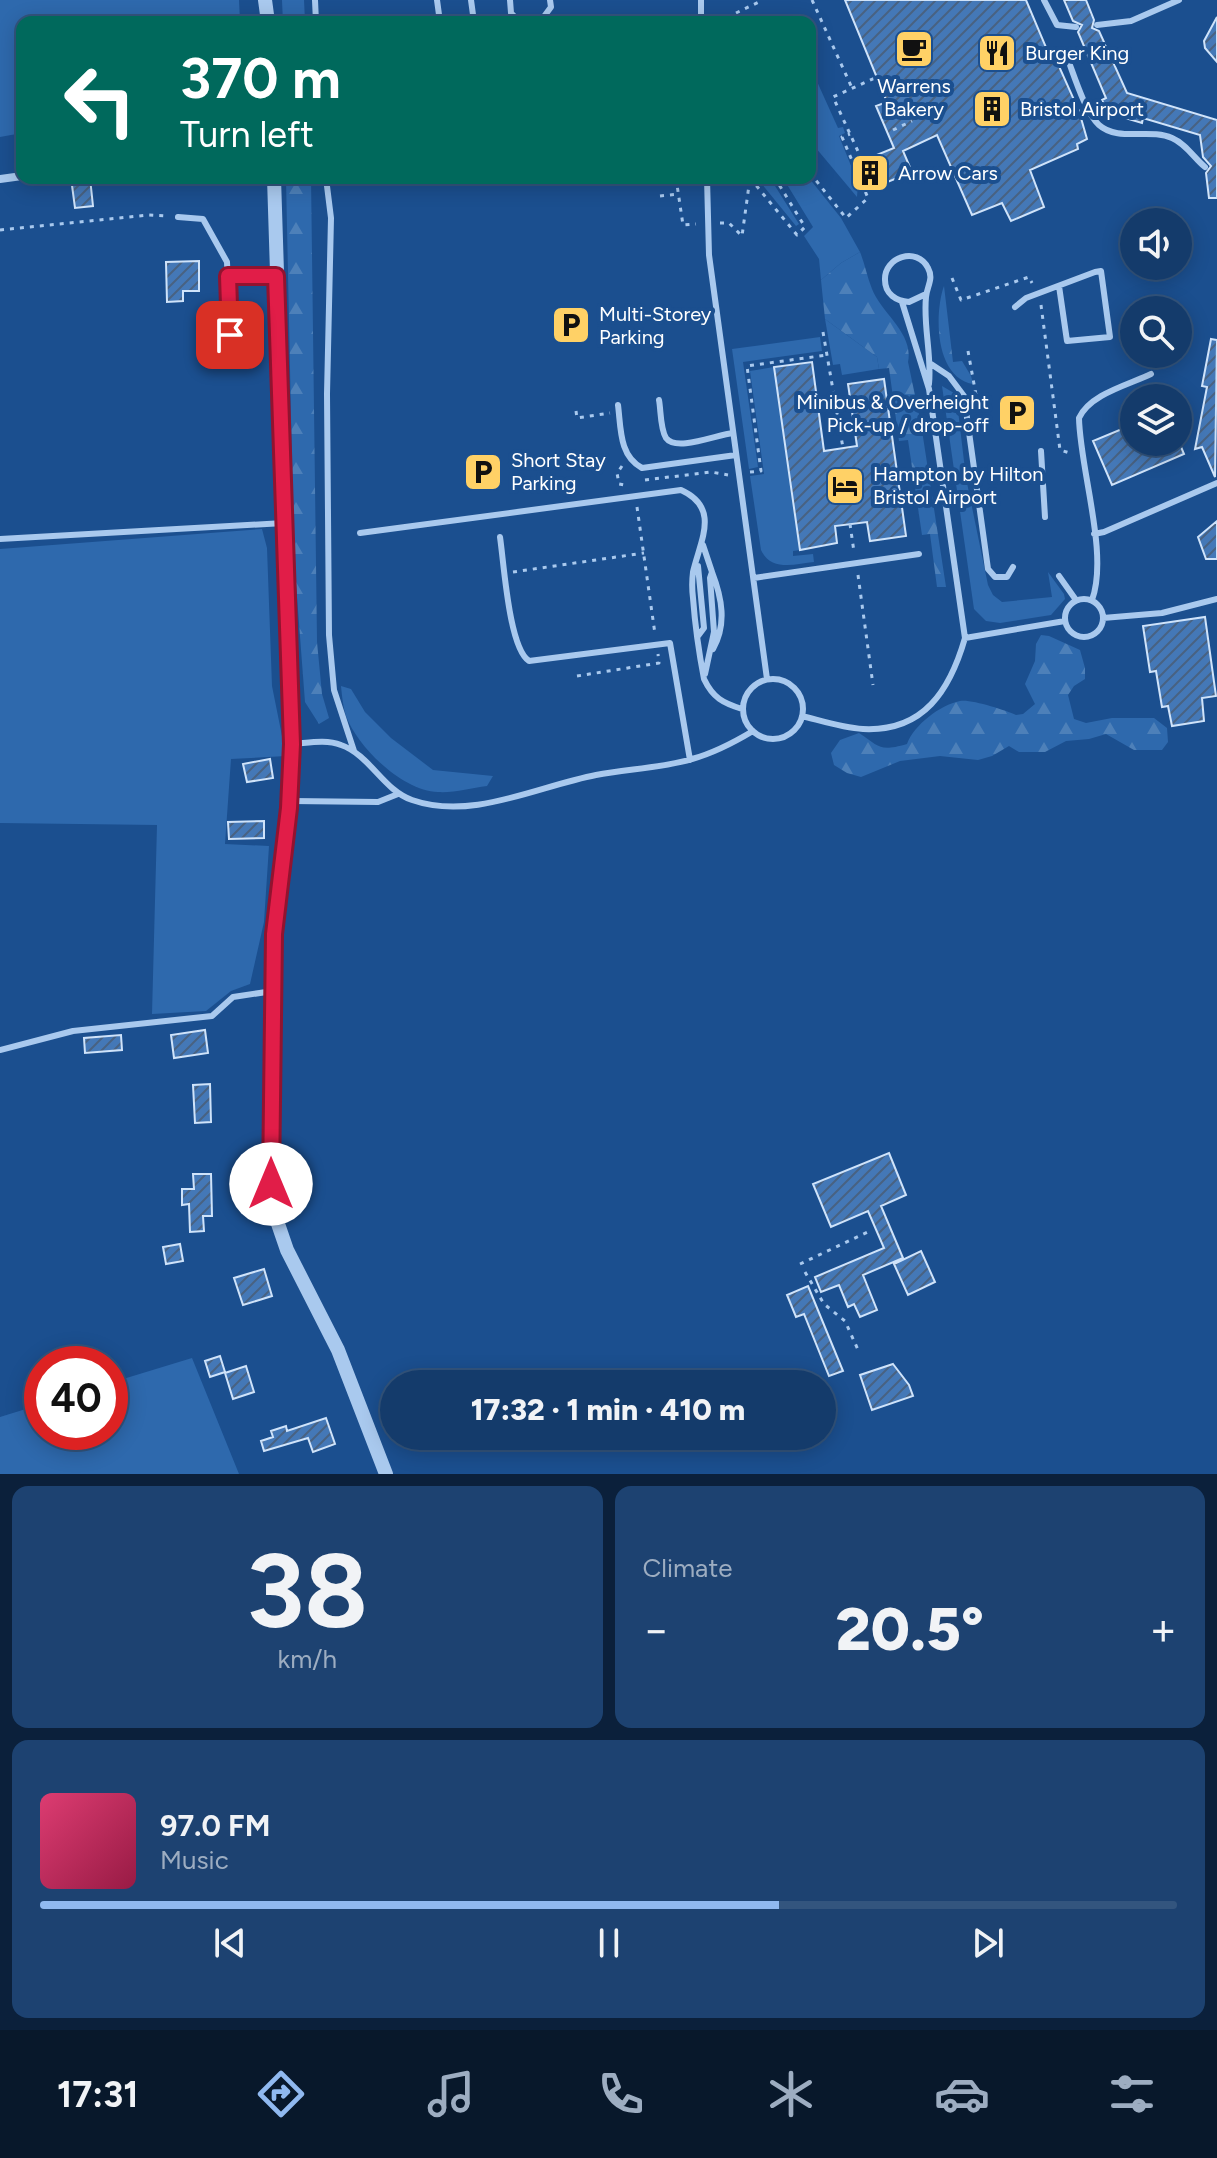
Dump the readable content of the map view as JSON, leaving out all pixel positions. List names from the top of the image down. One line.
{"places":{"cafe":["Warrens Bakery"],"restaurant":["Burger King"],"building":["Bristol Airport","Arrow Cars"],"parking":["Multi-Storey Parking","Minibus & Overheight Pick-up / drop-off","Short Stay Parking"],"hotel":["Hampton by Hilton Bristol Airport"]},"page":{"turn":["370 m","Turn left"],"limit":"40","trip":"17:32 · 1 min · 410 m","tile":[["38","km/h"],"Climate"],"heat":["−","20.5°","+"],"song":["97.0 FM","Music"],"tabs":"17:31"}}
